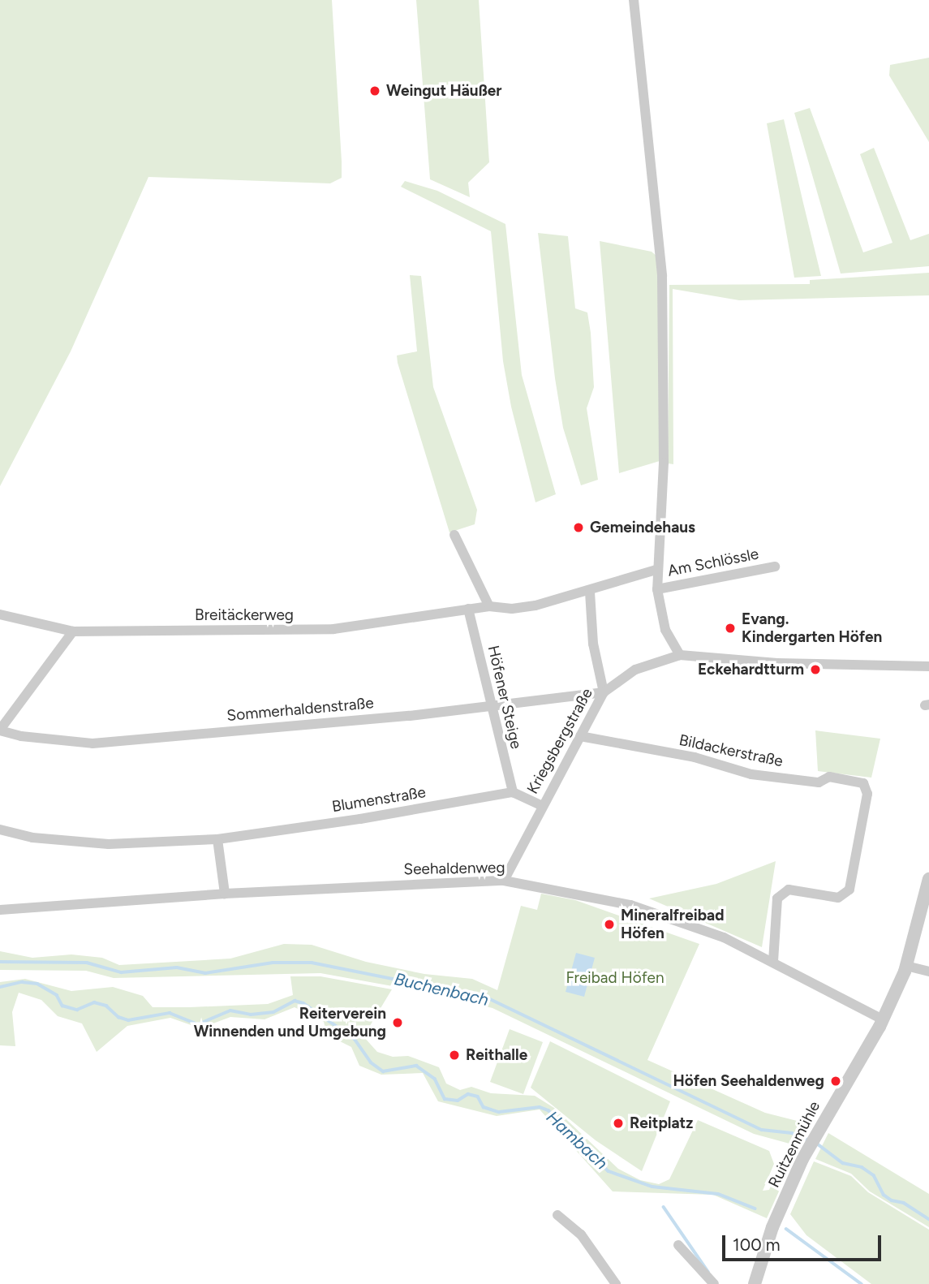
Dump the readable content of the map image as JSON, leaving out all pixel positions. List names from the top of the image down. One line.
{"streets":{"street":["Am Schlössle","Breitäckerweg","Höfener Steige","Sommerhaldenstraße","Kriegsbergstraße","Bildackerstraße","Blumenstraße","Seehaldenweg","Ruitzenmühle"]},"crossings":[["Breitäckerweg","Höfener Steige"],["Höfener Steige","Sommerhaldenstraße"],["Höfener Steige","Blumenstraße"],["Sommerhaldenstraße","Kriegsbergstraße"],["Kriegsbergstraße","Bildackerstraße"],["Kriegsbergstraße","Seehaldenweg"],["Bildackerstraße","Seehaldenweg"],["Seehaldenweg","Ruitzenmühle"]],"water":["Buchenbach","Hambach"],"parks":["Freibad Höfen"],"places":["Weingut Häußer","Gemeindehaus","Evang. Kindergarten Höfen","Eckehardtturm","Mineralfreibad Höfen","Reiterverein Winnenden und Umgebung","Reithalle","Höfen Seehaldenweg","Reitplatz"],"scale_bar":"100 m"}
